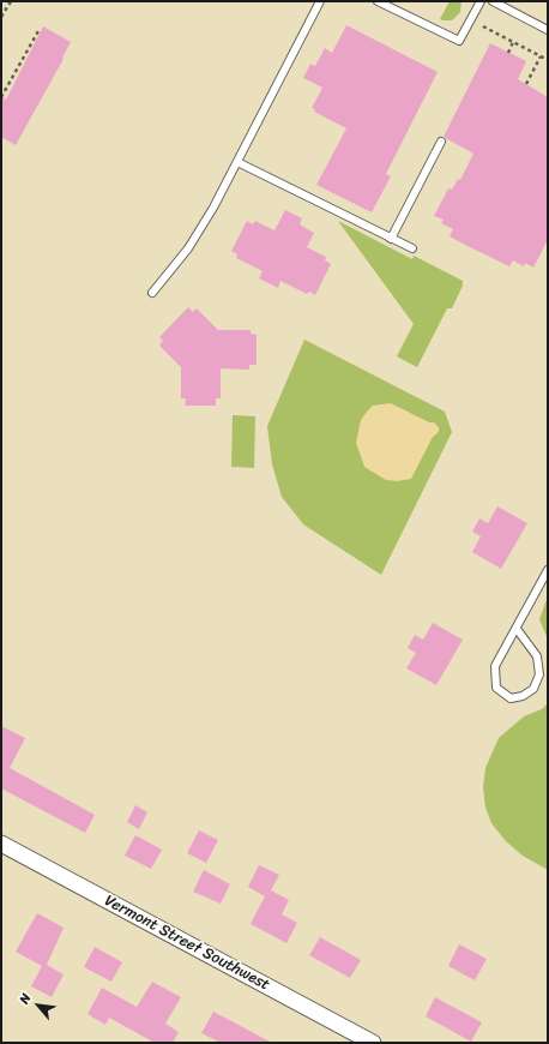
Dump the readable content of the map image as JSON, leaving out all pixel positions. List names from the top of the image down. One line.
{"streets":{"street":["Vermont Street Southwest"]},"north":"top left"}
